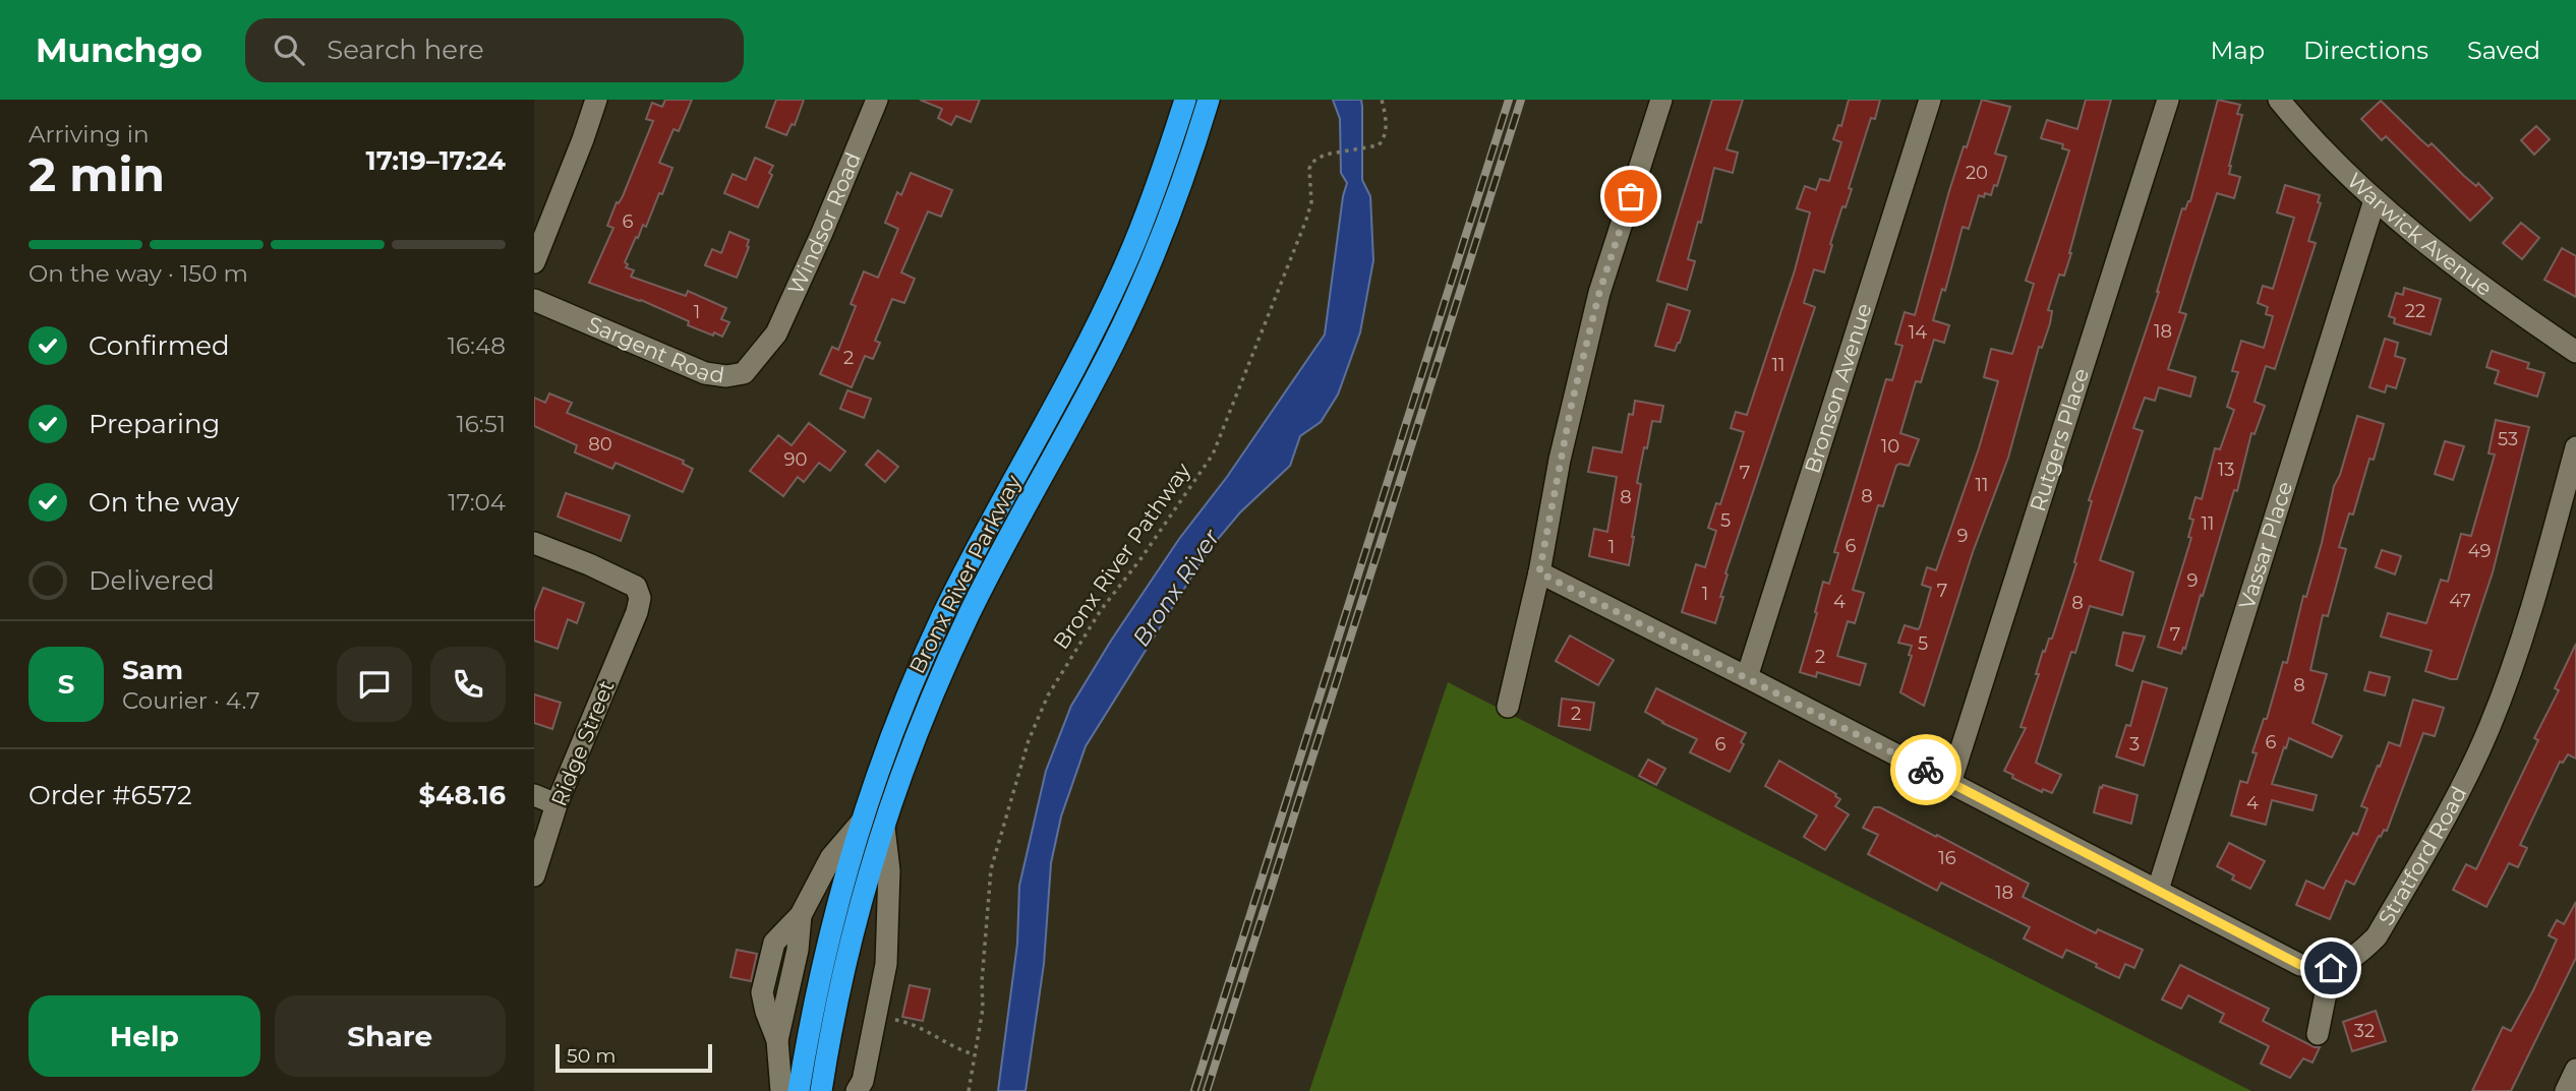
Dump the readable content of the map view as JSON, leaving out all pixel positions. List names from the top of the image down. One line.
{"streets":{"highway":["Bronx River Parkway"],"street":["Windsor Road","Warwick Avenue","Sargent Road","Bronson Avenue","Rutgers Place","Vassar Place","Ridge Street","Stratford Road"],"path":["Bronx River Pathway"]},"crossings":[["Windsor Road","Sargent Road"],["Warwick Avenue","Vassar Place"]],"water":["Bronx River"],"house_numbers":["20","6","22","1","18","14","2","11","53","80","10","90","13","7","11","8","8","5","11","9","6","1","49","9","7","1","47","4","8","7","5","2","8","2","6","6","3","4","16","18","32"],"scale_bar":"50 m","page":{"header":"Munchgo","search":"Search here","nav":["Map","Directions","Saved"],"heading":["2 min","Arriving in","17:19–17:24"],"panel":["Sam","Courier · 4.7","Order #6572","$48.16"],"bar":"On the way · 150 m","list":[["Confirmed","16:48"],["Preparing","16:51"],["On the way","17:04"],"Delivered"],"round":"S","buttons":["Help","Share"],"scale":"50 m"}}
